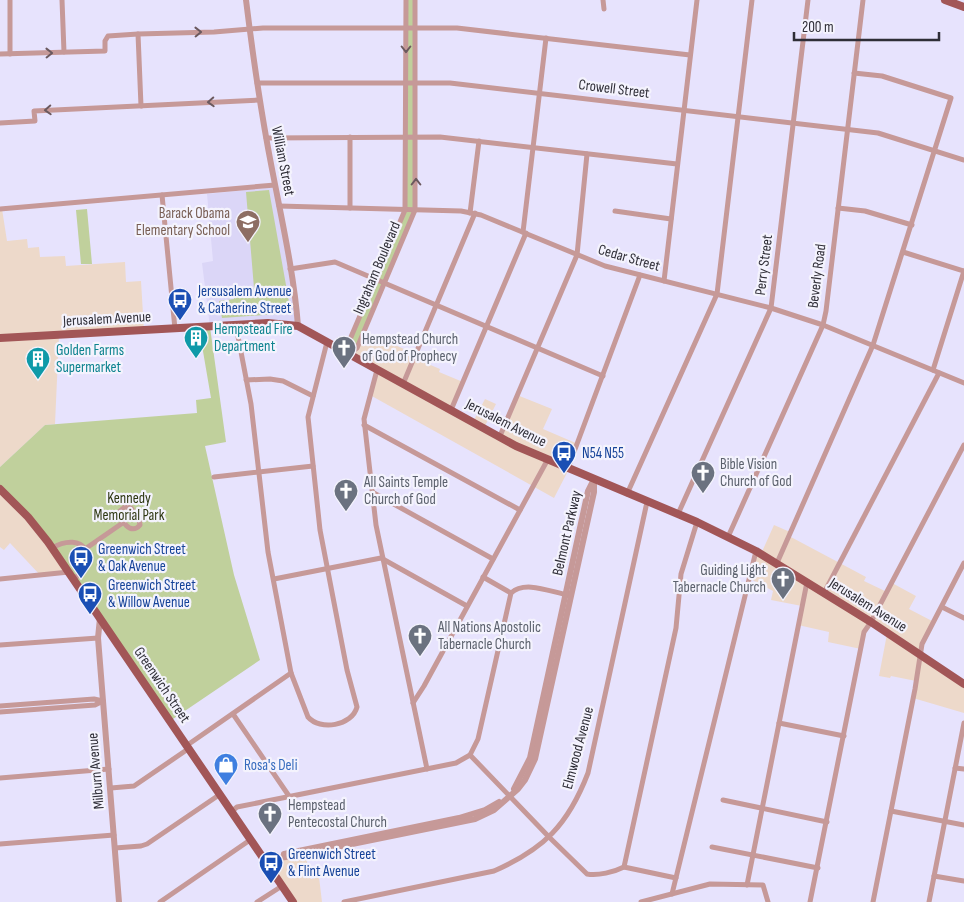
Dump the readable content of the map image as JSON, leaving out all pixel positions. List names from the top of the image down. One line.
{"streets":{"main road":["Jerusalem Avenue","Greenwich Street"],"street":["Crowell Street","William Street","Cedar Street","Perry Street","Ingraham Boulevard","Beverly Road","Belmont Parkway","Elmwood Avenue","Milburn Avenue"]},"crossings":[["Crowell Street","William Street"],["Crowell Street","Perry Street"],["Crowell Street","Ingraham Boulevard"],["Crowell Street","Beverly Road"],["William Street","Cedar Street"],["William Street","Jerusalem Avenue"],["Cedar Street","Perry Street"],["Cedar Street","Ingraham Boulevard"],["Cedar Street","Beverly Road"],["Perry Street","Jerusalem Avenue"],["Ingraham Boulevard","Jerusalem Avenue"],["Beverly Road","Jerusalem Avenue"],["Jerusalem Avenue","Belmont Parkway"],["Jerusalem Avenue","Elmwood Avenue"],["Greenwich Street","Milburn Avenue"]],"parks":["Kennedy Memorial Park"],"places":{"school or university":["Barack Obama Elementary School"],"bus stop":["Jersusalem Avenue & Catherine Street","N54 N55","Greenwich Street & Oak Avenue","Greenwich Street & Willow Avenue","Greenwich Street & Flint Avenue"],"building":["Hempstead Fire Department","Golden Farms Supermarket"],"church":["Hempstead Church of God of Prophecy","Bible Vision Church of God","All Saints Temple Church of God","Guiding Light Tabernacle Church","All Nations Apostolic Tabernacle Church","Hempstead Pentecostal Church"],"shop":["Rosa's Deli"]},"scale_bar":"200 m"}
